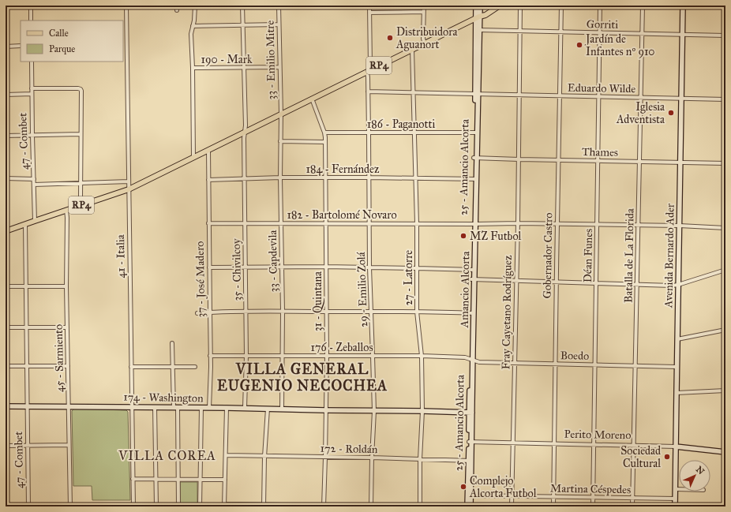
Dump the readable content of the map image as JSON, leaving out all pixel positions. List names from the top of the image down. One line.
{"streets":{"main road":["RP4","25 - Amancio Alcorta","Avenida Bernardo Ader","Amancio Alcorta","174 - Washington","Perito Moreno"],"street":["Gorriti","190 - Mark","33 - Emilio Mitre","Eduardo Wilde","186 - Paganotti","47 - Combet","Thames","184 - Fernández","182 - Bartolomé Novaro","Gobernador Castro","Déan Funes","Batalla de La Florida","41 - Italia","33 - Capdevila","35 - Chivilcoy","27 - Latorre","37 - José Madero","29 - Emilio Zolá","31 - Quintana","Fray Cayetano Rodríguez","176 - Zeballos","Boedo","45 - Sarmiento","172 - Roldán","Martina Céspedes"]},"crossings":[["Gorriti","Gobernador Castro"],["Gorriti","Déan Funes"],["Gorriti","Batalla de La Florida"],["Gorriti","Avenida Bernardo Ader"],["Gorriti","Fray Cayetano Rodríguez"],["190 - Mark","33 - Emilio Mitre"],["190 - Mark","35 - Chivilcoy"],["33 - Emilio Mitre","RP4"],["33 - Emilio Mitre","33 - Capdevila"],["RP4","47 - Combet"],["RP4","25 - Amancio Alcorta"],["RP4","41 - Italia"],["RP4","33 - Capdevila"],["RP4","35 - Chivilcoy"],["RP4","27 - Latorre"],["RP4","37 - José Madero"],["RP4","29 - Emilio Zolá"],["RP4","31 - Quintana"],["RP4","45 - Sarmiento"],["Eduardo Wilde","25 - Amancio Alcorta"],["Eduardo Wilde","Gobernador Castro"],["Eduardo Wilde","Déan Funes"],["Eduardo Wilde","Batalla de La Florida"],["Eduardo Wilde","Avenida Bernardo Ader"],["Eduardo Wilde","27 - Latorre"],["Eduardo Wilde","29 - Emilio Zolá"],["Eduardo Wilde","Fray Cayetano Rodríguez"],["186 - Paganotti","25 - Amancio Alcorta"],["186 - Paganotti","27 - Latorre"],["186 - Paganotti","29 - Emilio Zolá"],["186 - Paganotti","31 - Quintana"],["47 - Combet","174 - Washington"],["Thames","25 - Amancio Alcorta"],["Thames","Gobernador Castro"],["Thames","Déan Funes"],["Thames","Batalla de La Florida"],["Thames","Avenida Bernardo Ader"],["Thames","Fray Cayetano Rodríguez"],["25 - Amancio Alcorta","184 - Fernández"],["25 - Amancio Alcorta","182 - Bartolomé Novaro"],["25 - Amancio Alcorta","Amancio Alcorta"],["25 - Amancio Alcorta","176 - Zeballos"],["25 - Amancio Alcorta","Boedo"],["25 - Amancio Alcorta","174 - Washington"],["25 - Amancio Alcorta","Perito Moreno"],["25 - Amancio Alcorta","172 - Roldán"],["25 - Amancio Alcorta","Martina Céspedes"],["184 - Fernández","33 - Capdevila"],["184 - Fernández","35 - Chivilcoy"],["184 - Fernández","27 - Latorre"],["184 - Fernández","37 - José Madero"],["184 - Fernández","29 - Emilio Zolá"],["184 - Fernández","31 - Quintana"],["182 - Bartolomé Novaro","Gobernador Castro"],["182 - Bartolomé Novaro","Déan Funes"],["182 - Bartolomé Novaro","Batalla de La Florida"],["182 - Bartolomé Novaro","Avenida Bernardo Ader"],["182 - Bartolomé Novaro","33 - Capdevila"],["182 - Bartolomé Novaro","35 - Chivilcoy"],["182 - Bartolomé Novaro","27 - Latorre"],["182 - Bartolomé Novaro","37 - José Madero"],["182 - Bartolomé Novaro","29 - Emilio Zolá"],["182 - Bartolomé Novaro","31 - Quintana"],["182 - Bartolomé Novaro","Fray Cayetano Rodríguez"],["Gobernador Castro","Boedo"],["Gobernador Castro","Perito Moreno"],["Gobernador Castro","Martina Céspedes"],["Déan Funes","Boedo"],["Déan Funes","Perito Moreno"],["Déan Funes","Martina Céspedes"],["Batalla de La Florida","Boedo"],["Batalla de La Florida","Perito Moreno"],["Batalla de La Florida","Martina Céspedes"],["Avenida Bernardo Ader","Boedo"],["Avenida Bernardo Ader","Perito Moreno"],["Avenida Bernardo Ader","Martina Céspedes"],["41 - Italia","174 - Washington"],["33 - Capdevila","176 - Zeballos"],["33 - Capdevila","174 - Washington"],["35 - Chivilcoy","176 - Zeballos"],["35 - Chivilcoy","174 - Washington"],["27 - Latorre","176 - Zeballos"],["27 - Latorre","174 - Washington"],["27 - Latorre","172 - Roldán"],["37 - José Madero","176 - Zeballos"],["37 - José Madero","174 - Washington"],["29 - Emilio Zolá","176 - Zeballos"],["29 - Emilio Zolá","174 - Washington"],["29 - Emilio Zolá","172 - Roldán"],["Amancio Alcorta","176 - Zeballos"],["Amancio Alcorta","Boedo"],["31 - Quintana","176 - Zeballos"],["31 - Quintana","174 - Washington"],["31 - Quintana","172 - Roldán"],["Fray Cayetano Rodríguez","Boedo"],["Fray Cayetano Rodríguez","Perito Moreno"],["Fray Cayetano Rodríguez","Martina Céspedes"],["176 - Zeballos","Boedo"],["45 - Sarmiento","174 - Washington"]],"districts":["VILLA GENERAL EUGENIO NECOCHEA","VILLA COREA"],"places":["Distribuidora Aguanort","Jardín de Infantes nº 910","Iglesia Adventista","MZ Futbol","Sociedad Cultural","Complejo Alcorta Futbol"],"legend":["Calle","Parque"],"north":"top right"}
